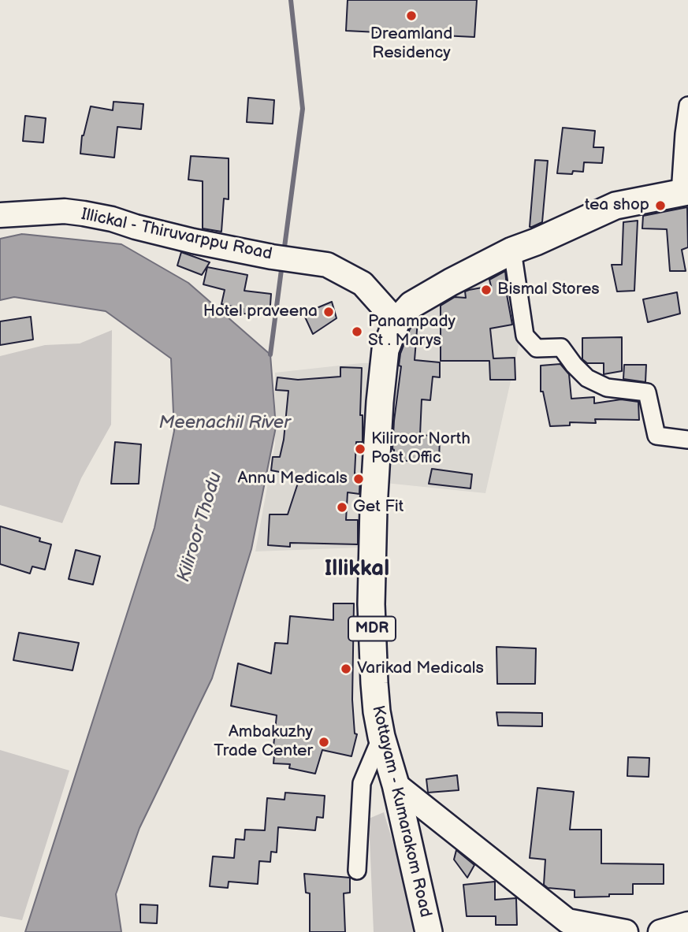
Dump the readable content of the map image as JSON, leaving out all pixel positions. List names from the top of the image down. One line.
{"streets":{"main road":["Illickal - Thiruvarppu Road","MDR","Kottayam - Kumarakom Road"]},"crossings":[["Illickal - Thiruvarppu Road","Kottayam - Kumarakom Road"]],"districts":["Illikkal"],"water":["Meenachil River","Kiliroor Thodu"],"places":["Dreamland Residency","tea shop","Bismal Stores","Hotel praveena","Panampady St . Marys","Kiliroor North Post Offic","Annu Medicals","Get Fit","Varikad Medicals","Ambakuzhy Trade Center"]}
